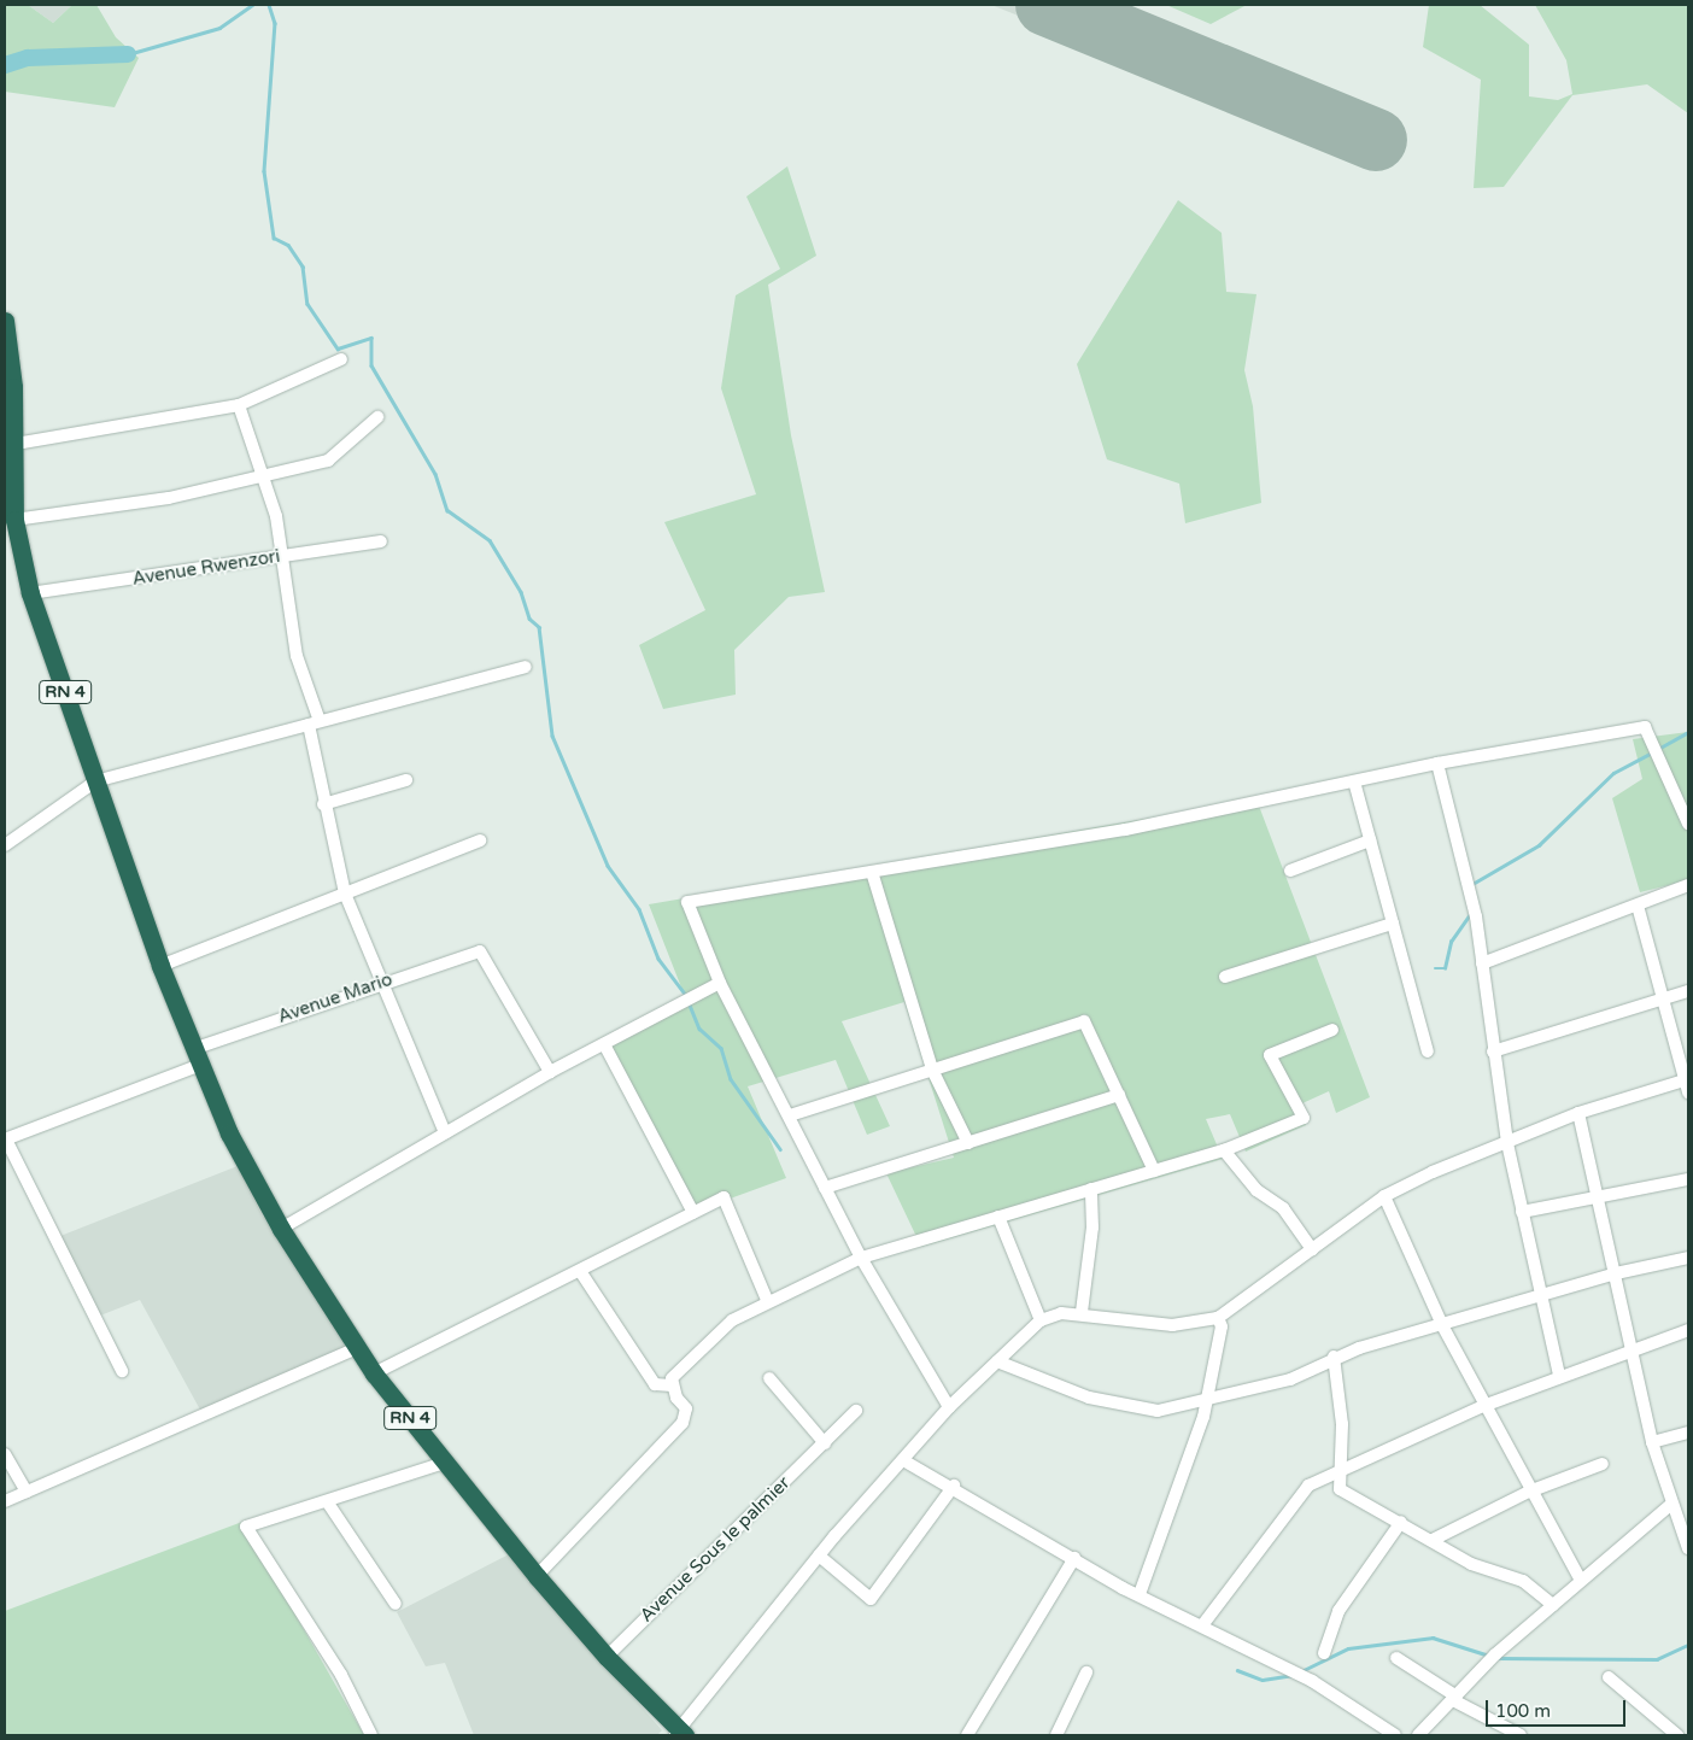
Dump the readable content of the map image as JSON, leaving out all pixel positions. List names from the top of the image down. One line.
{"streets":{"highway":["RN 4"],"street":["Avenue Rwenzori","Avenue Mario","Avenue Sous le palmier"]},"crossings":[["Avenue Rwenzori","RN 4"],["RN 4","Avenue Mario"],["RN 4","Avenue Sous le palmier"]],"scale_bar":"100 m"}
